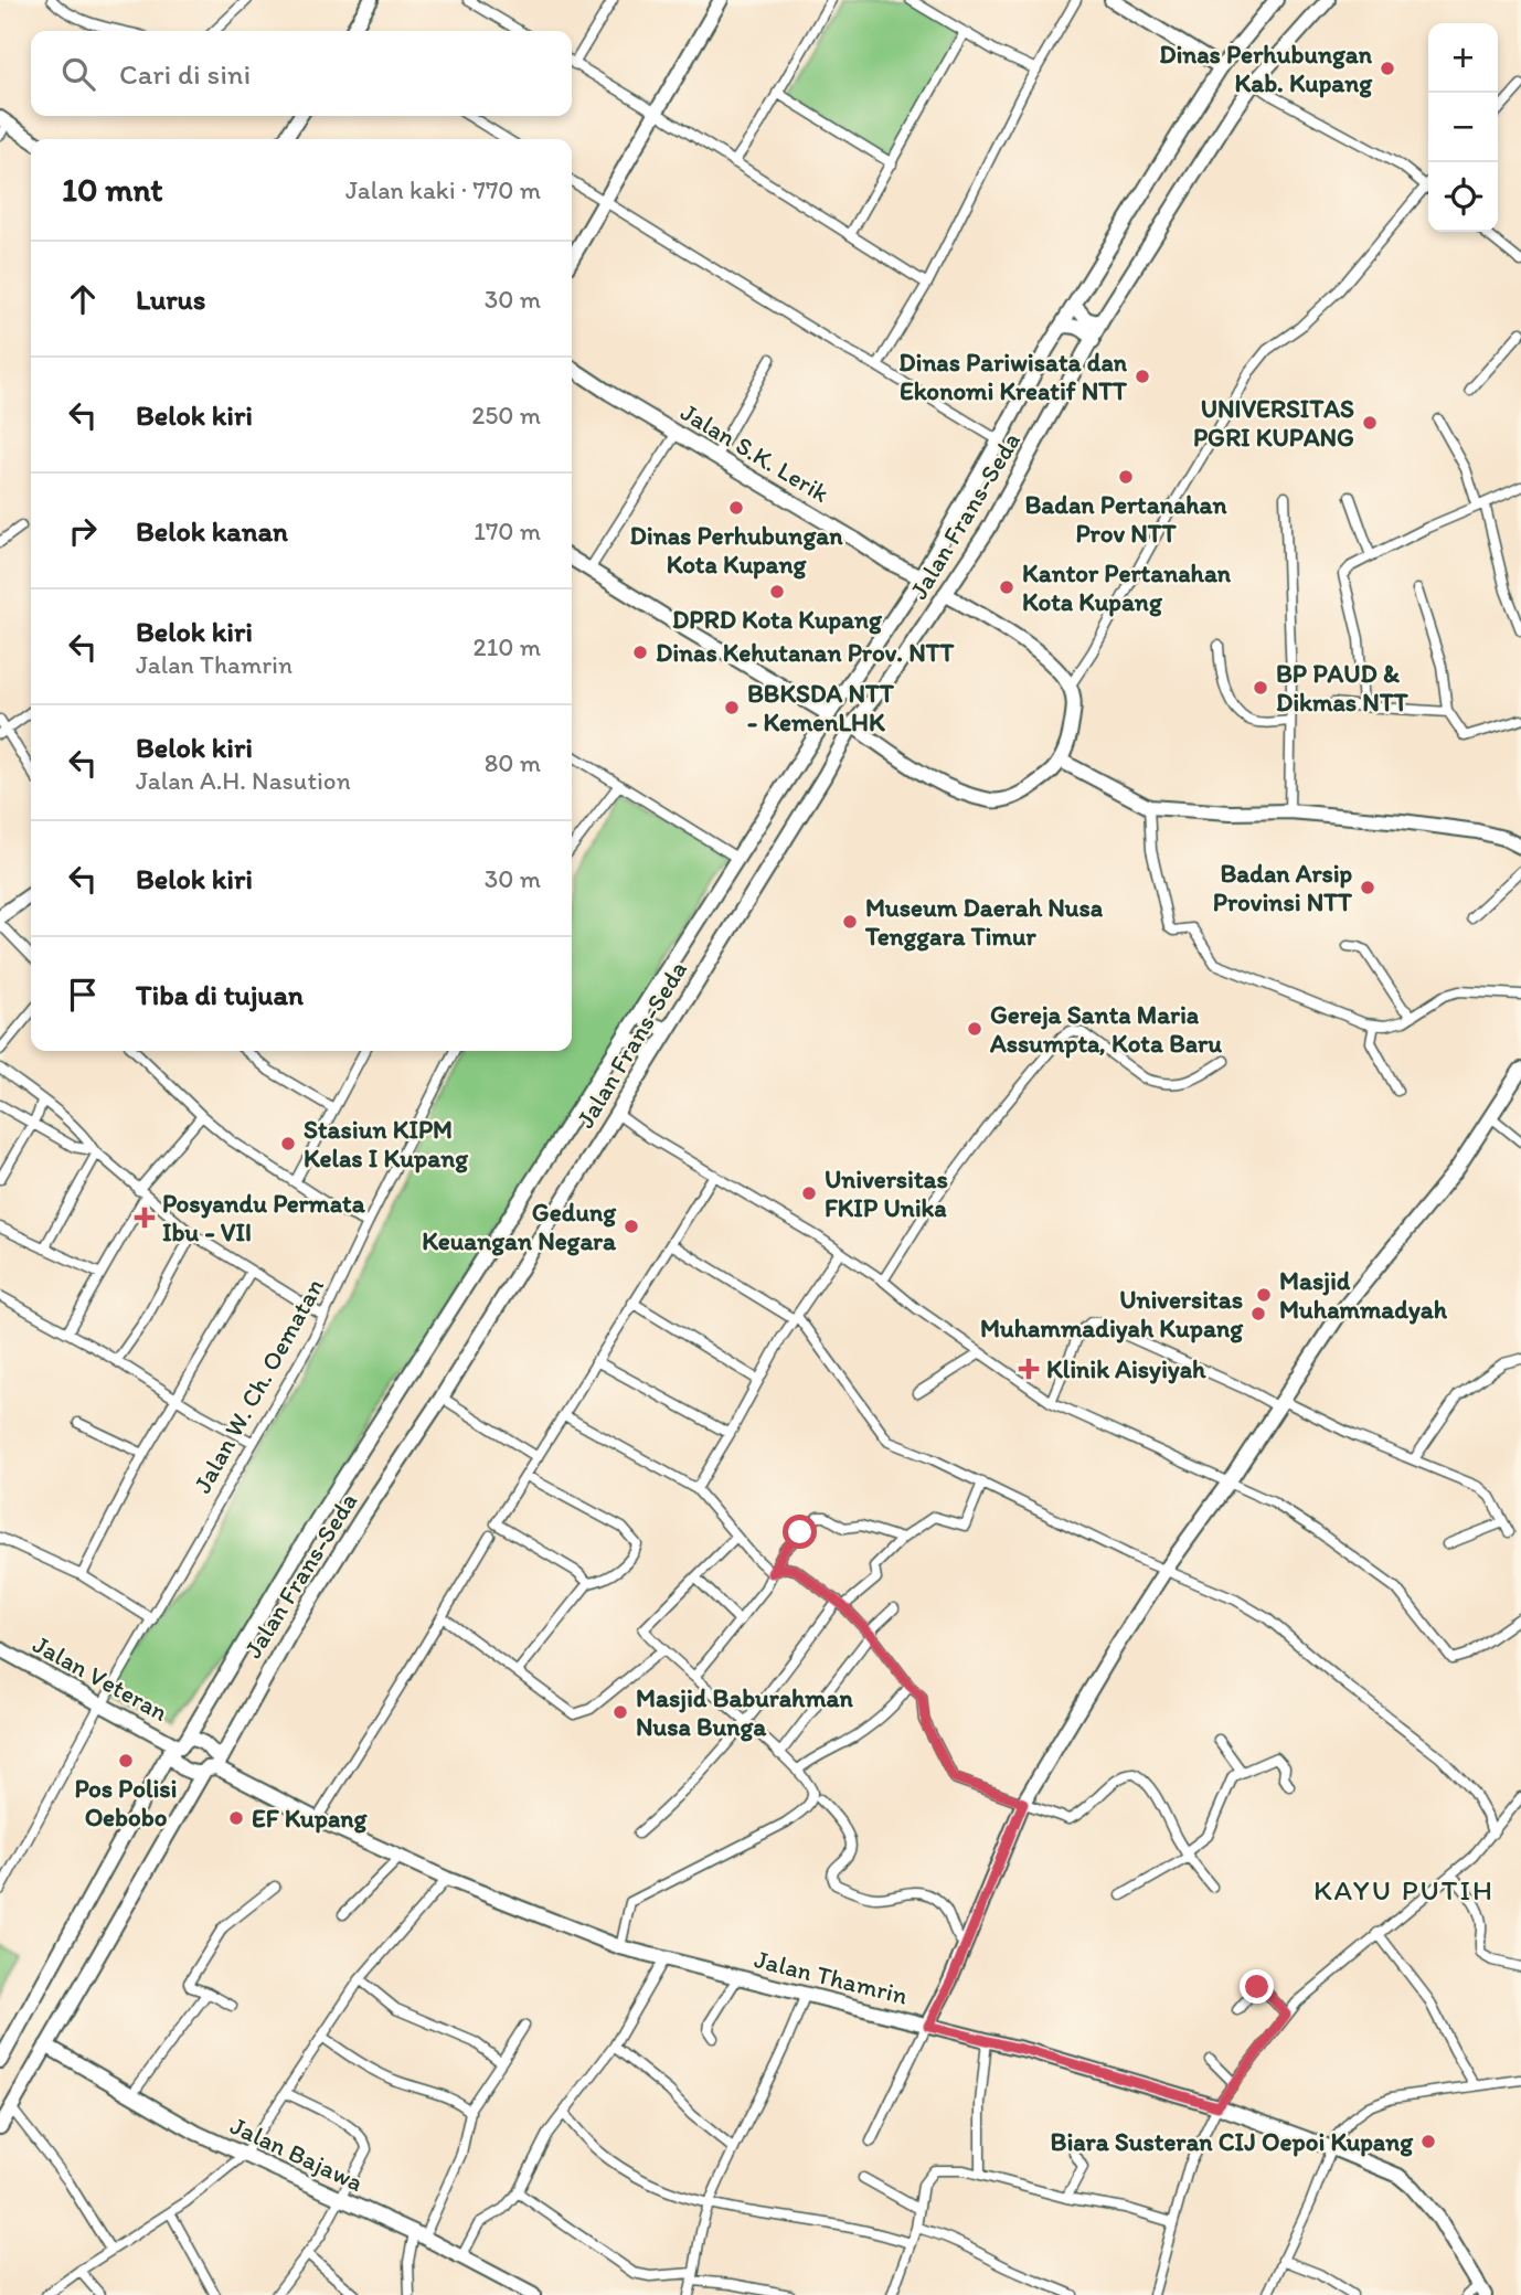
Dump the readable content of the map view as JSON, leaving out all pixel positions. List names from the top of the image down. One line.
{"streets":{"main road":["Jalan S.K. Lerik","Jalan Frans-Seda","Jalan Veteran","Jalan Thamrin","Jalan Bajawa"],"street":["Jalan W. Ch. Oematan"]},"crossings":[["Jalan S.K. Lerik","Jalan Frans-Seda"],["Jalan Frans-Seda","Jalan Veteran"],["Jalan Frans-Seda","Jalan Thamrin"],["Jalan Frans-Seda","Jalan Bajawa"],["Jalan W. Ch. Oematan","Jalan Veteran"]],"districts":["KAYU PUTIH"],"places":{"other":["Dinas Perhubungan Kab. Kupang","Dinas Pariwisata dan Ekonomi Kreatif NTT","UNIVERSITAS PGRI KUPANG","Badan Pertanahan Prov NTT","Dinas Perhubungan Kota Kupang","Kantor Pertanahan Kota Kupang","DPRD Kota Kupang","Dinas Kehutanan Prov. NTT","BP PAUD & Dikmas NTT","BBKSDA NTT - KemenLHK","Badan Arsip Provinsi NTT","Museum Daerah Nusa Tenggara Timur","Gereja Santa Maria Assumpta, Kota Baru","Stasiun KIPM Kelas I Kupang","Universitas FKIP Unika","Gedung Keuangan Negara","Masjid Muhammadyah","Universitas Muhammadiyah Kupang","Masjid Baburahman Nusa Bunga","Pos Polisi Oebobo","EF Kupang","Biara Susteran CIJ Oepoi Kupang"],"health":["Posyandu Permata Ibu - VII","Klinik Aisyiyah"]},"page":{"map_buttons":["+","−"],"search":"Cari di sini","heading":["10 mnt","Jalan kaki · 770 m"],"list":[["Lurus","30 m"],["Belok kiri","250 m"],["Belok kanan","170 m"],["Belok kiri","Jalan Thamrin","210 m"],["Belok kiri","Jalan A.H. Nasution","80 m"],["Belok kiri","30 m"],"Tiba di tujuan"]}}
